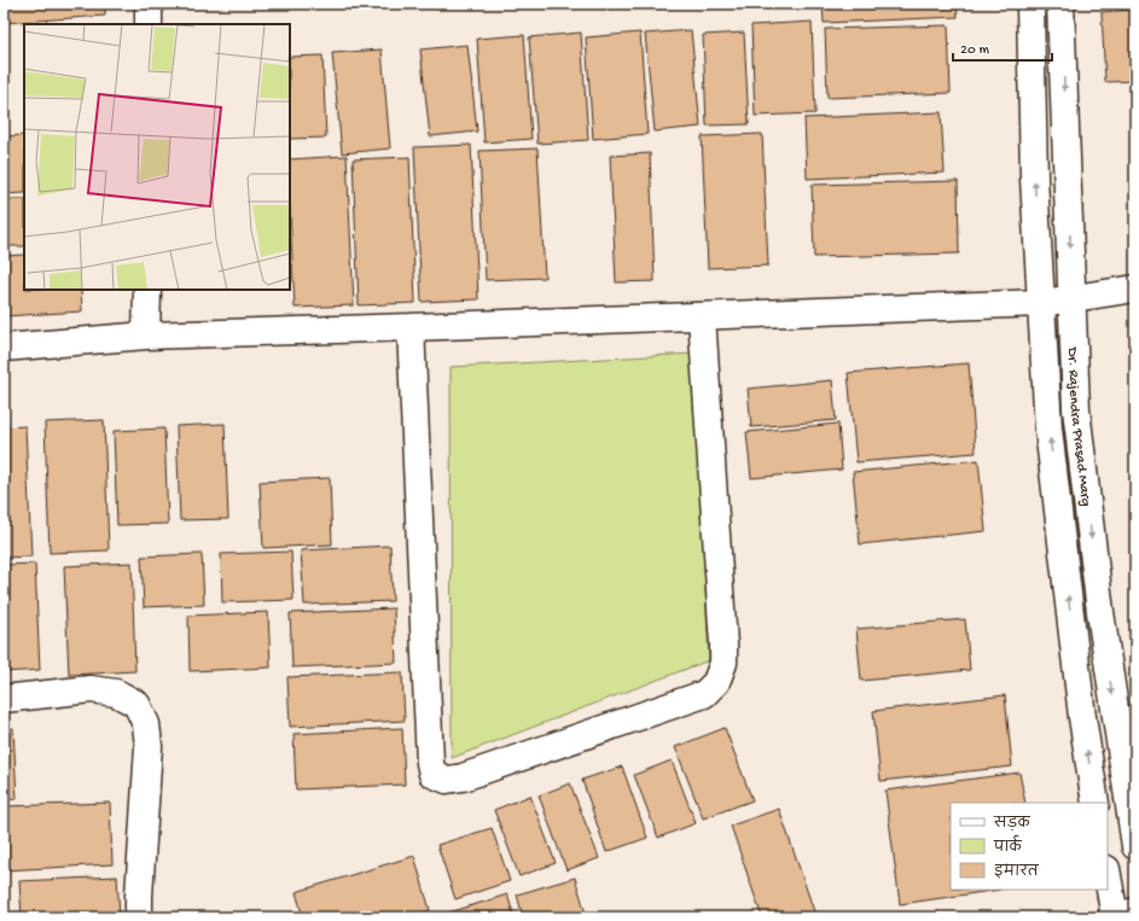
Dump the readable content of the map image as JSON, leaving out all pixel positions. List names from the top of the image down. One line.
{"streets":{"street":["Dr. Rajendra Prasad Marg"]},"legend":["सड़क","पार्क","इमारत"],"scale_bar":"20 m"}
